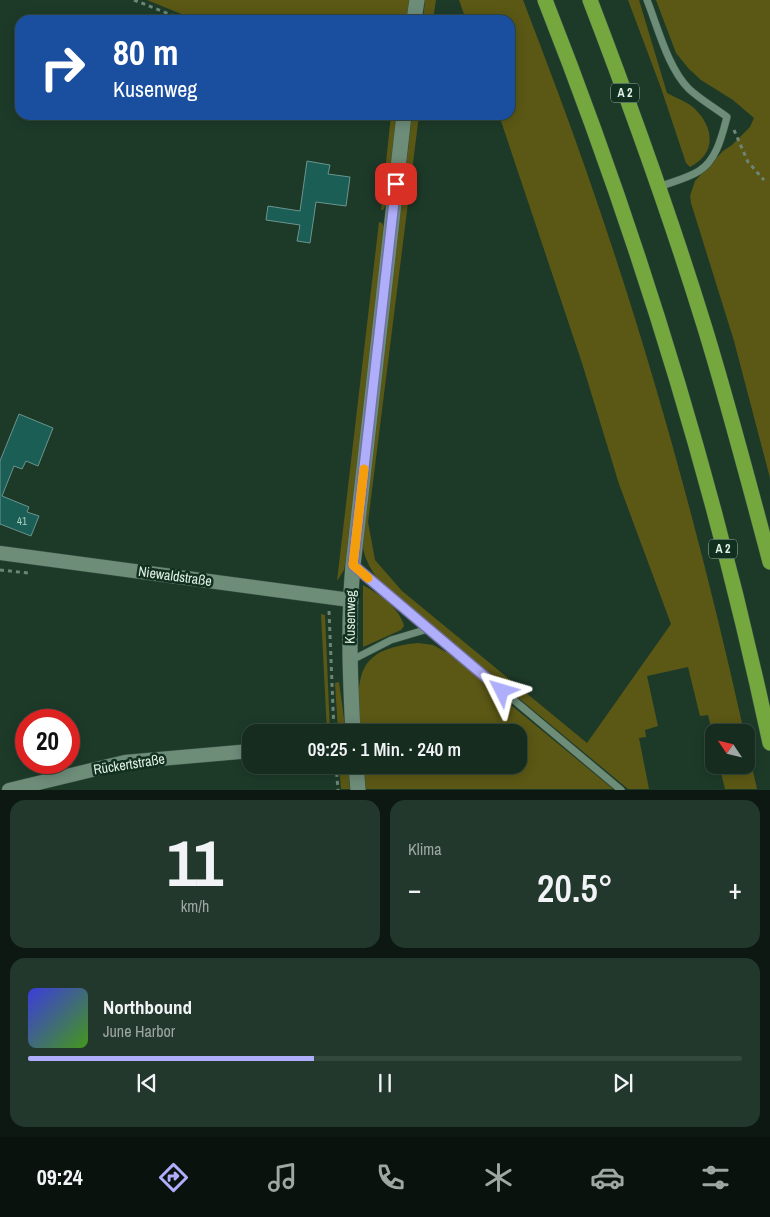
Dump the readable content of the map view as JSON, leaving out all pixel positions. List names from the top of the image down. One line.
{"streets":{"highway":["A 2"],"street":["Niewaldstraße","Kusenweg","Rückertstraße"]},"crossings":[["Niewaldstraße","Kusenweg"]],"house_numbers":["41"],"north":"top left","page":{"turn":["80 m","Kusenweg"],"limit":"20","trip":"09:25 · 1 Min. · 240 m","tile":[["11","km/h"],"Klima"],"heat":["−","20.5°","+"],"song":["Northbound","June Harbor"],"tabs":"09:24"}}
